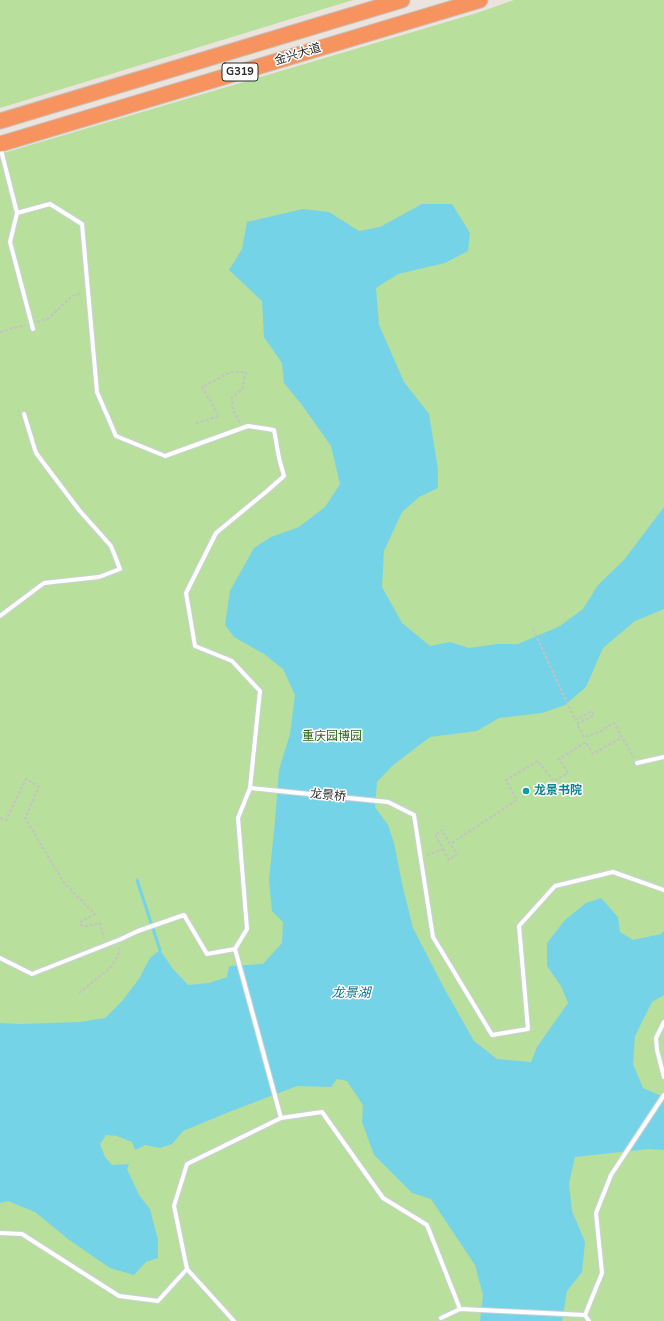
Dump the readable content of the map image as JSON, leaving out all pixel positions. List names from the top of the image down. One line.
{"streets":{"highway":["金兴大道","G319"],"lane":["龙景桥"]},"water":["龙景湖"],"parks":["重庆园博园"],"places":["龙景书院"]}
